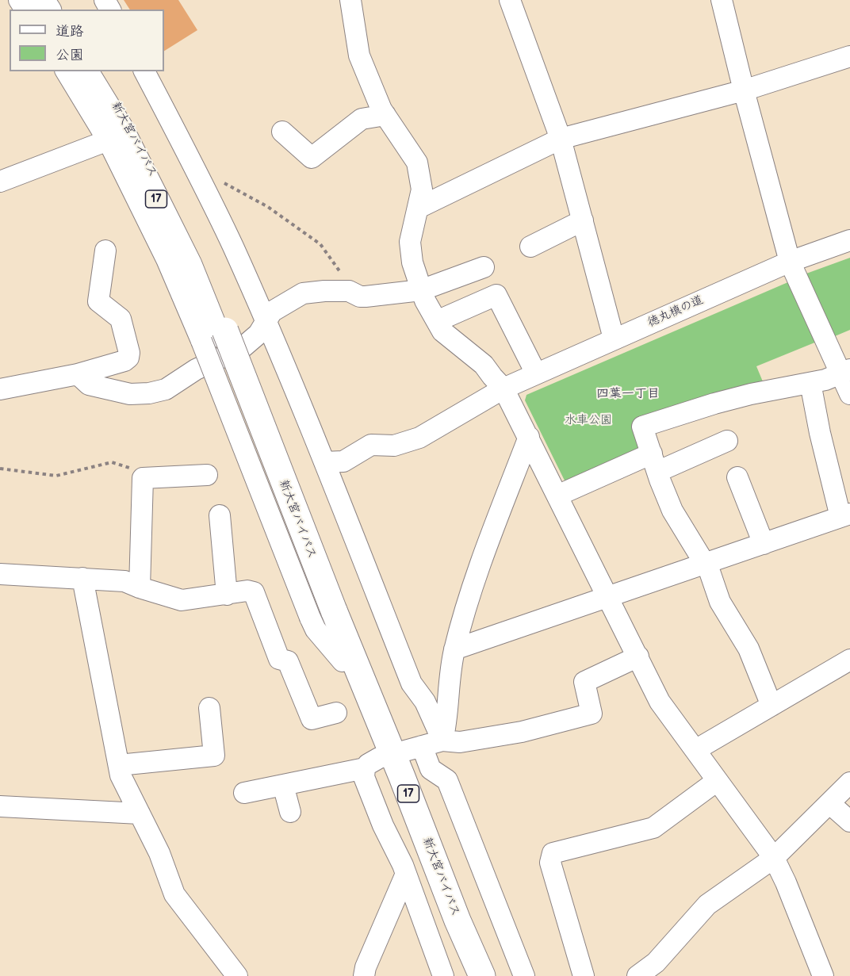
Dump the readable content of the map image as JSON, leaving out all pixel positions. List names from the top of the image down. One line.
{"streets":{"highway":["新大宮バイパス","17"],"street":["徳丸槙の道"]},"crossings":[["新大宮バイパス","17"]],"districts":["四葉一丁目"],"parks":["水車公園"],"legend":["道路","公園"]}
